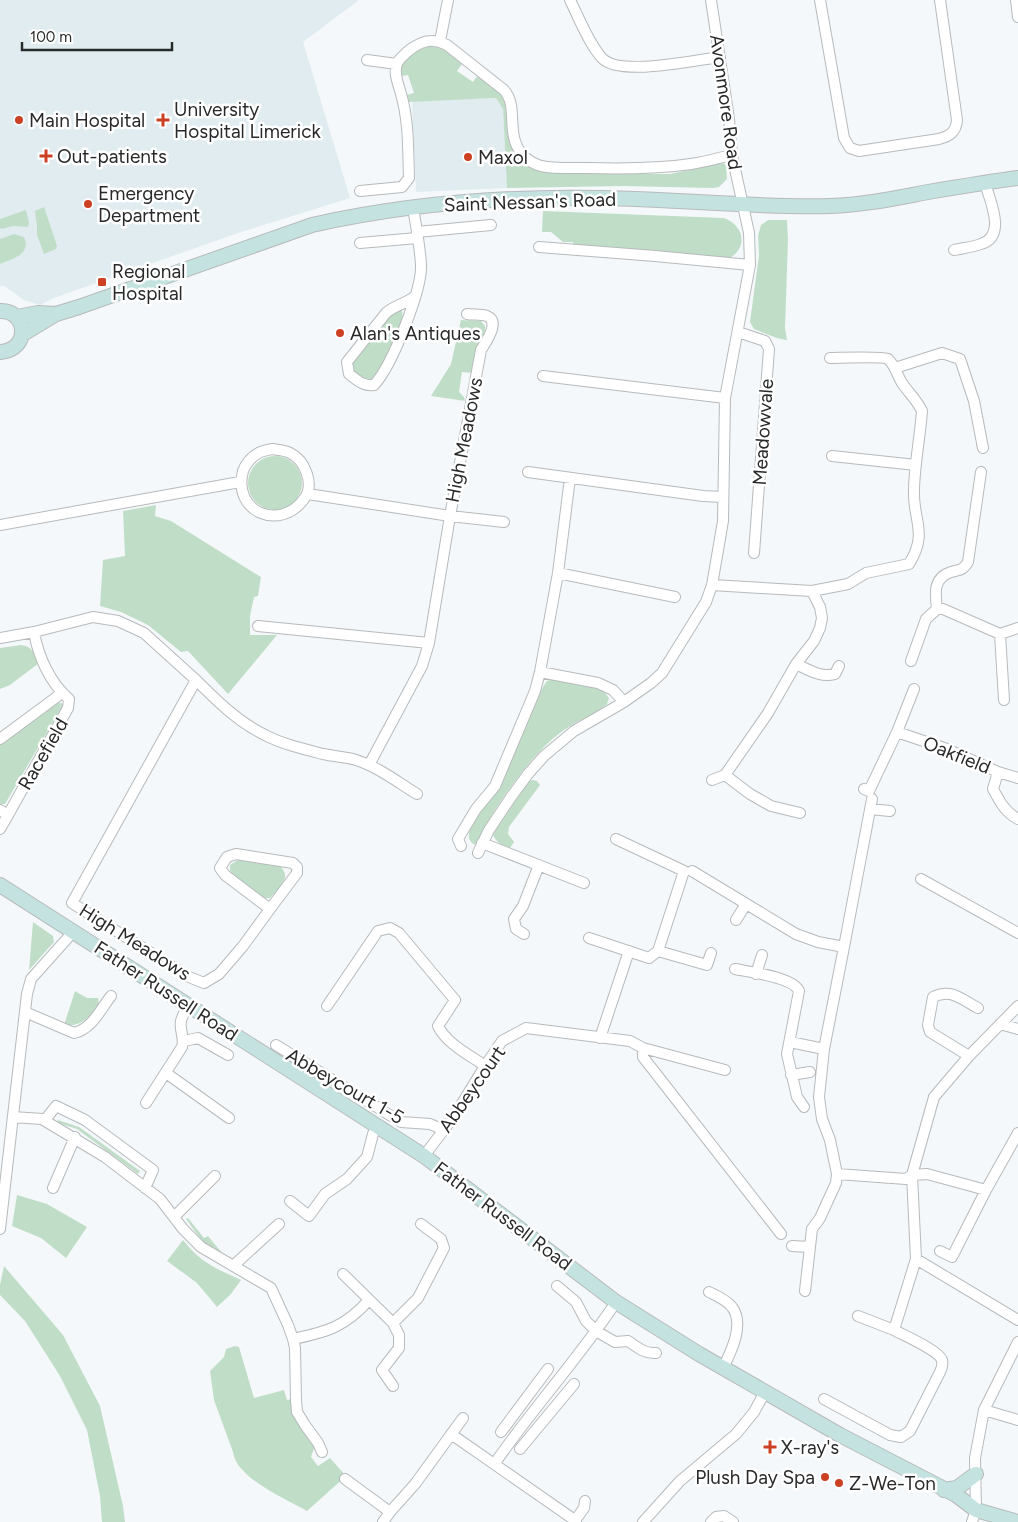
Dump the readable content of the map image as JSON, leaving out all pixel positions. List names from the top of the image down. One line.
{"streets":{"street":["Avonmore Road","Saint Nessan's Road","Meadowvale","High Meadows","Racefield","Oakfield","Father Russell Road","Abbeycourt 1-5","Abbeycourt"]},"crossings":[["Avonmore Road","Saint Nessan's Road"],["Avonmore Road","Meadowvale"],["Saint Nessan's Road","Meadowvale"],["Father Russell Road","Abbeycourt"],["Abbeycourt 1-5","Abbeycourt"]],"places":{"other":["Main Hospital","Maxol","Emergency Department","Alan's Antiques","Plush Day Spa","Z-We-Ton"],"health":["University Hospital Limerick","Out-patients","X-ray's"],"transit":["Regional Hospital"]},"scale_bar":"100 m"}
